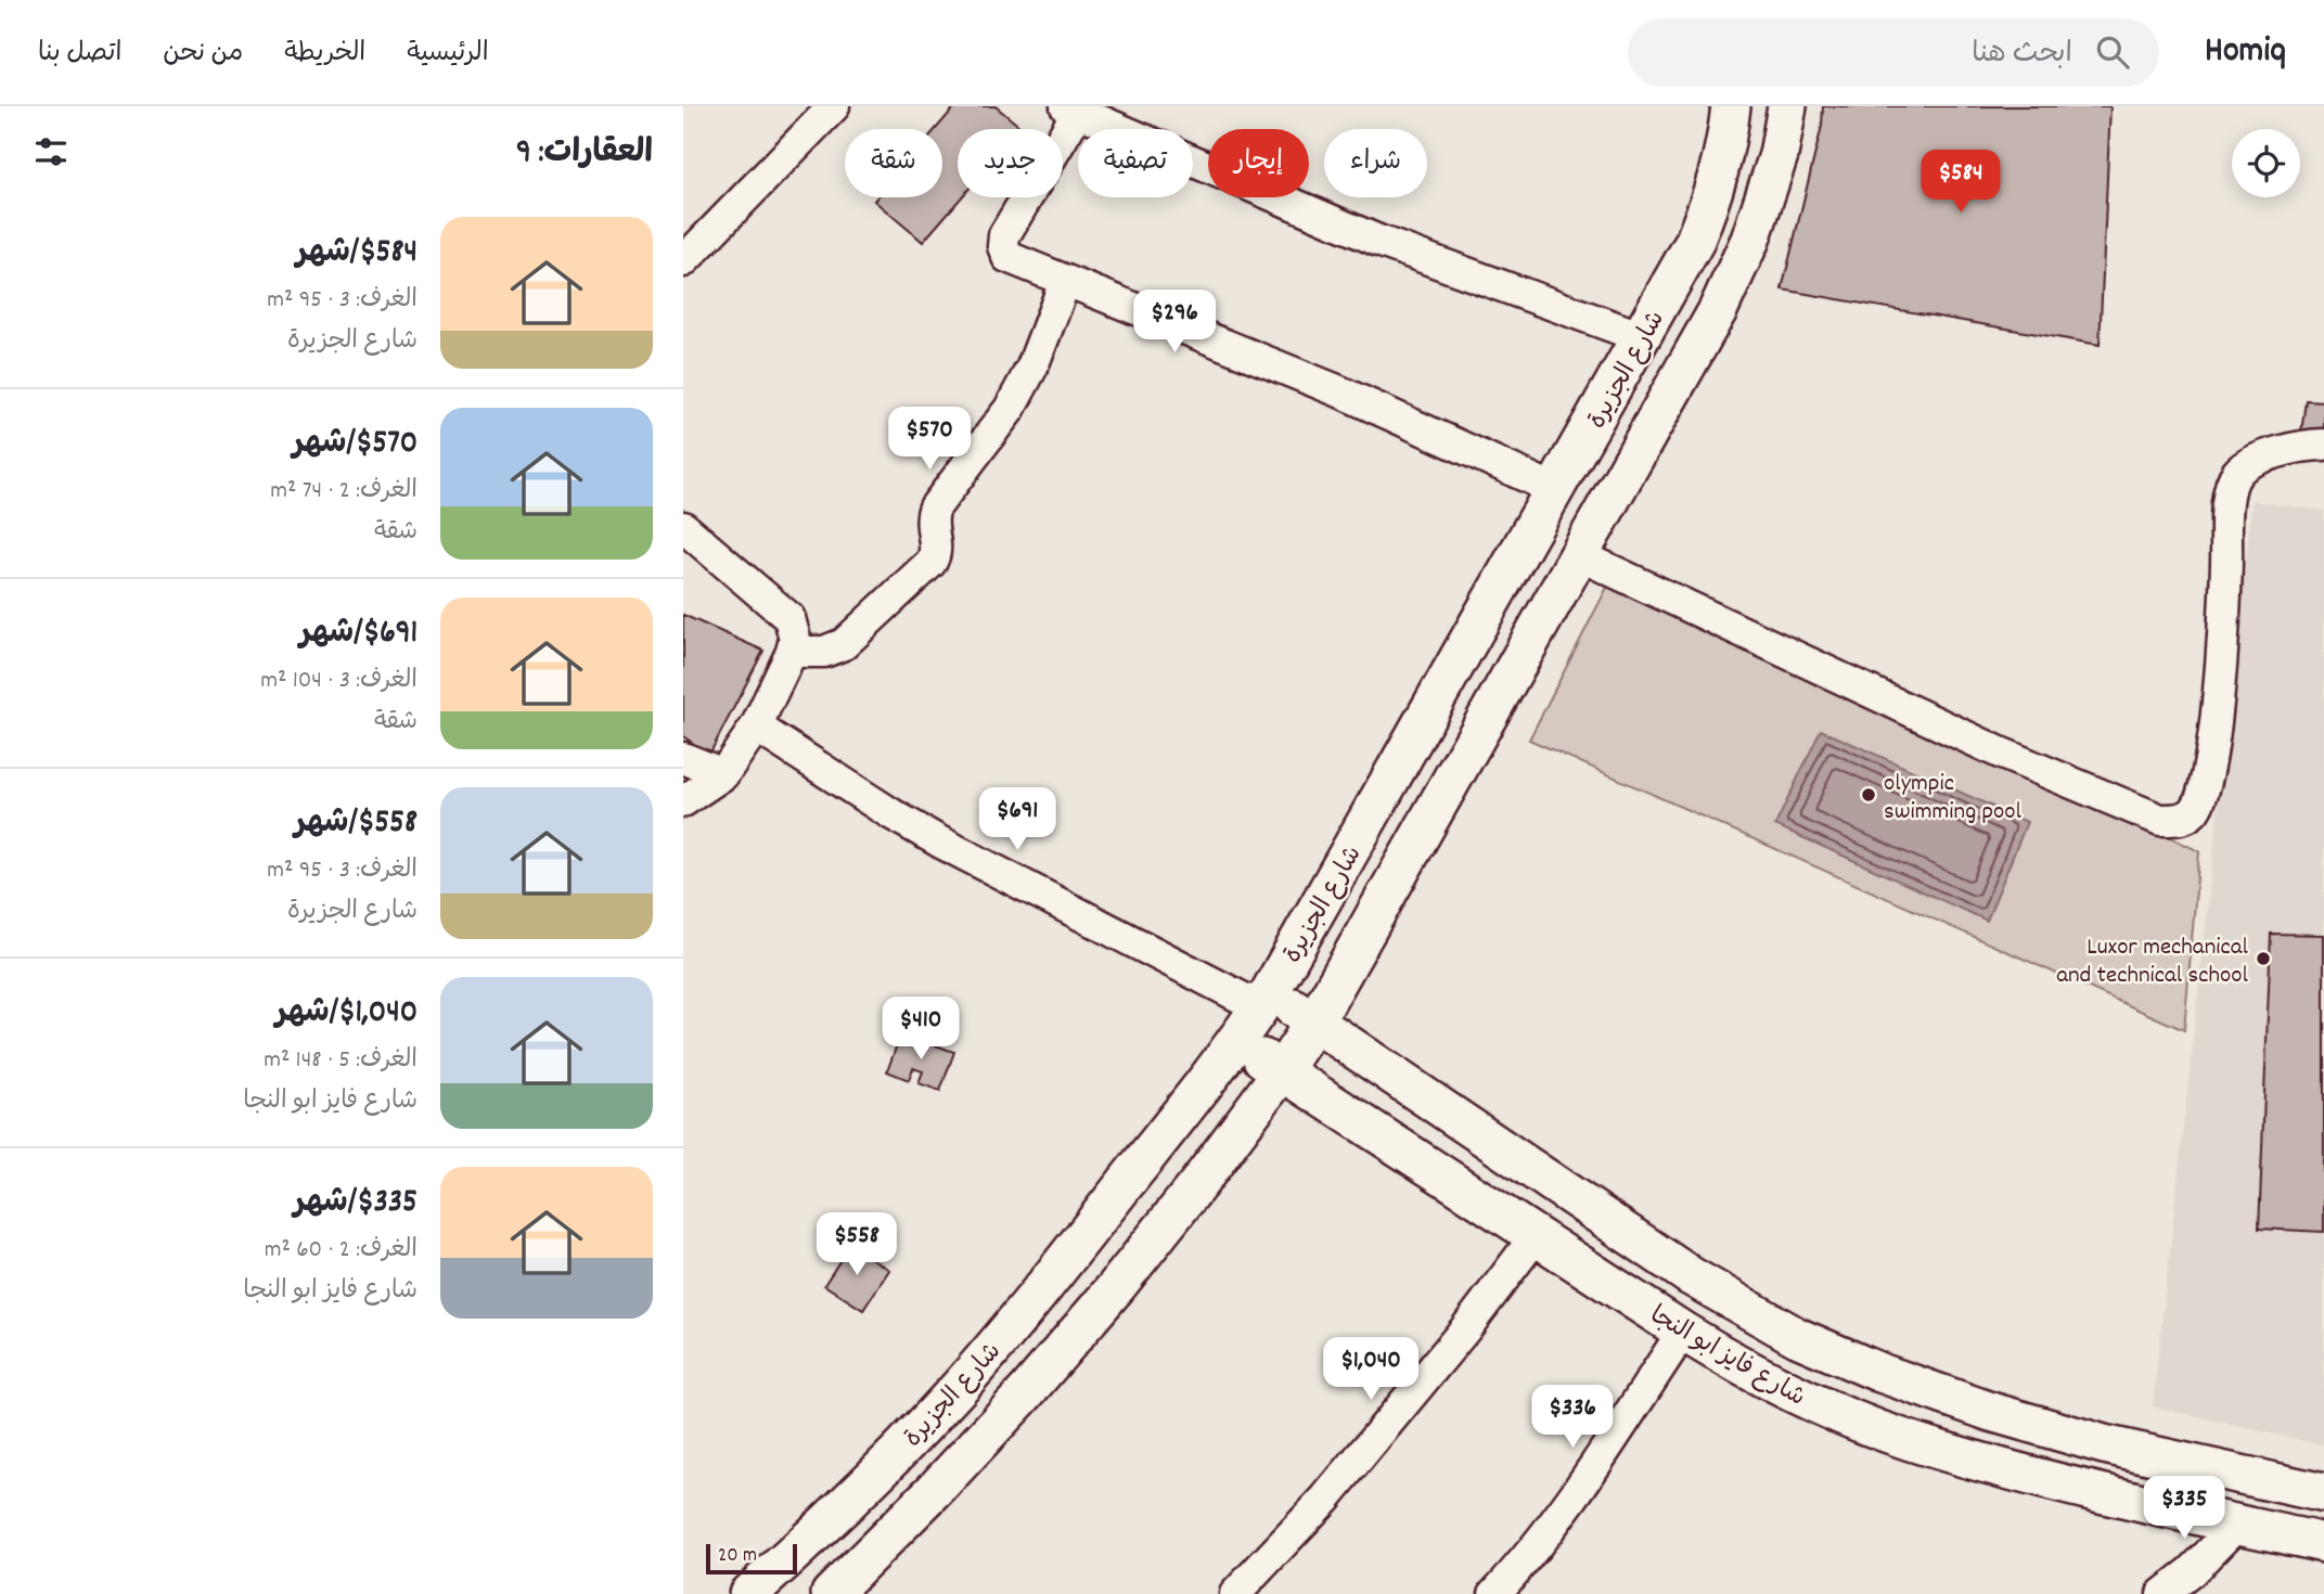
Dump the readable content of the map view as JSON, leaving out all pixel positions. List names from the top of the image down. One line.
{"streets":{"main road":["شارع الجزيرة","شارع فايز ابو النجا"]},"crossings":[["شارع الجزيرة","شارع فايز ابو النجا"]],"places":["olympic swimming pool","Luxor mechanical and technical school"],"scale_bar":"20 m","page":{"header":"Homiq","search":"ابحث هنا","nav":["الرئيسية","الخريطة","من نحن","اتصل بنا"],"heading":"العقارات: 9","chip":["شراء","إيجار","تصفية","جديد","شقة"],"price":["$584","$296","$570","$691","$410","$558","$1,040","$336","$335"],"list":[{"name":"$584/شهر","note":"الغرف: 3 · 95 m² · شارع الجزيرة"},{"name":"$570/شهر","note":"الغرف: 2 · 74 m² · شقة"},{"name":"$691/شهر","note":"الغرف: 3 · 104 m² · شقة"},{"name":"$558/شهر","note":"الغرف: 3 · 95 m² · شارع الجزيرة"},{"name":"$1,040/شهر","note":"الغرف: 5 · 148 m² · شارع فايز ابو النجا"},{"name":"$335/شهر","note":"الغرف: 2 · 60 m² · شارع فايز ابو النجا"}],"scale":"20 m"}}
